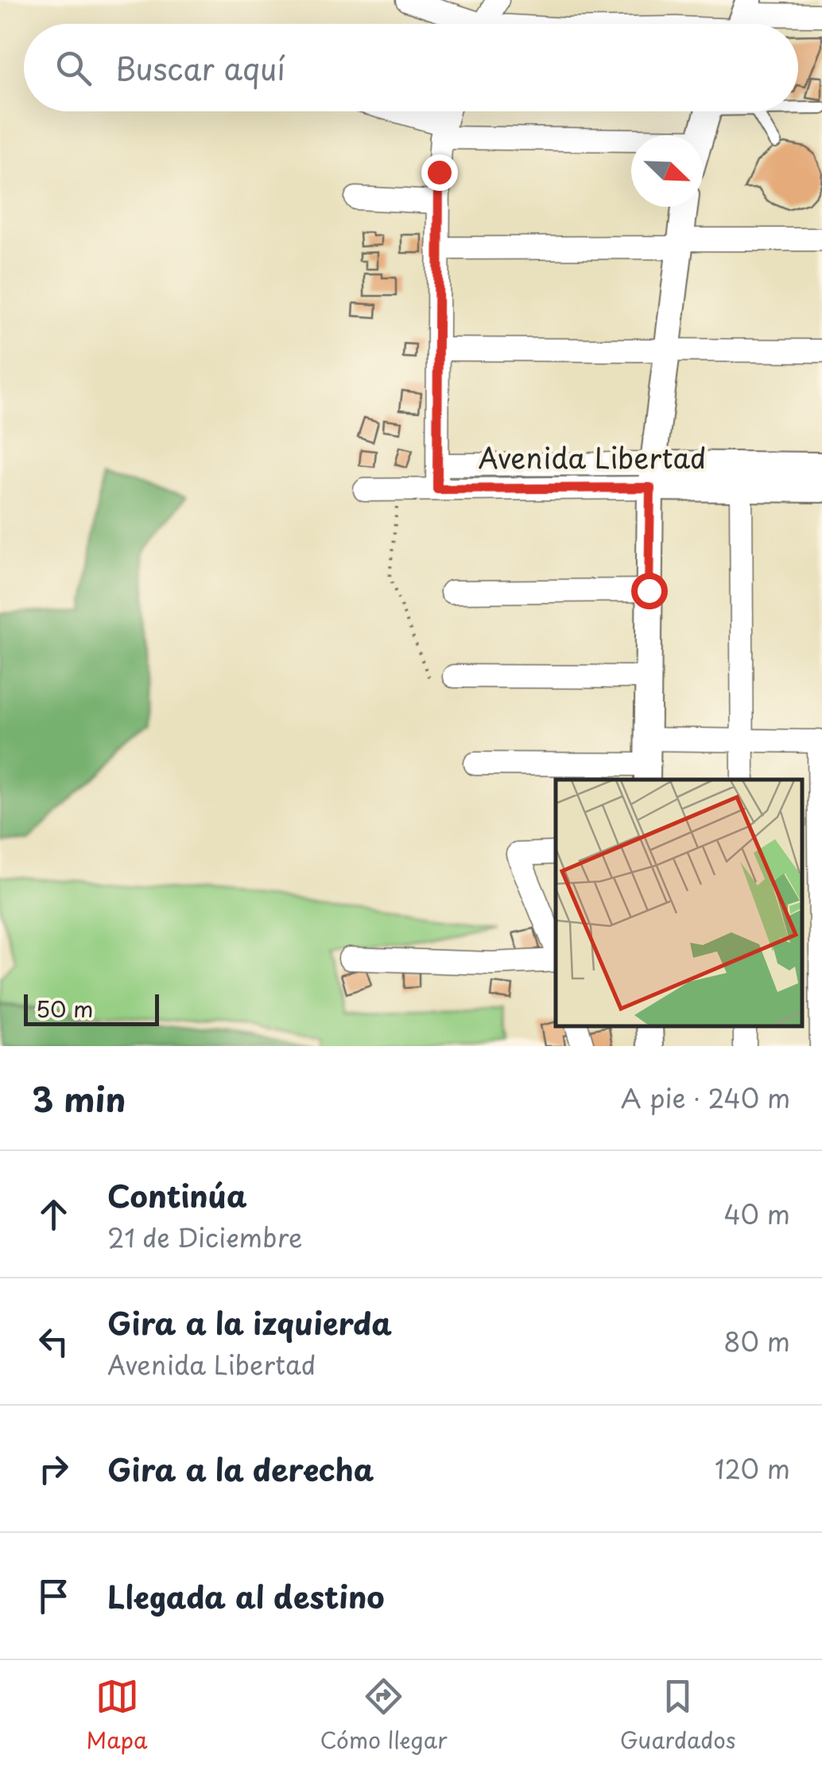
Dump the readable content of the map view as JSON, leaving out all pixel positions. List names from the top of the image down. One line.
{"streets":{"street":["Avenida Libertad"]},"scale_bar":"50 m","north":"bottom right","page":{"search":"Buscar aquí","scale":"50 m","heading":["3 min","A pie · 240 m"],"list":[["Continúa","21 de Diciembre","40 m"],["Gira a la izquierda","Avenida Libertad","80 m"],["Gira a la derecha","120 m"],"Llegada al destino"],"nav":["Mapa","Cómo llegar","Guardados"]}}
